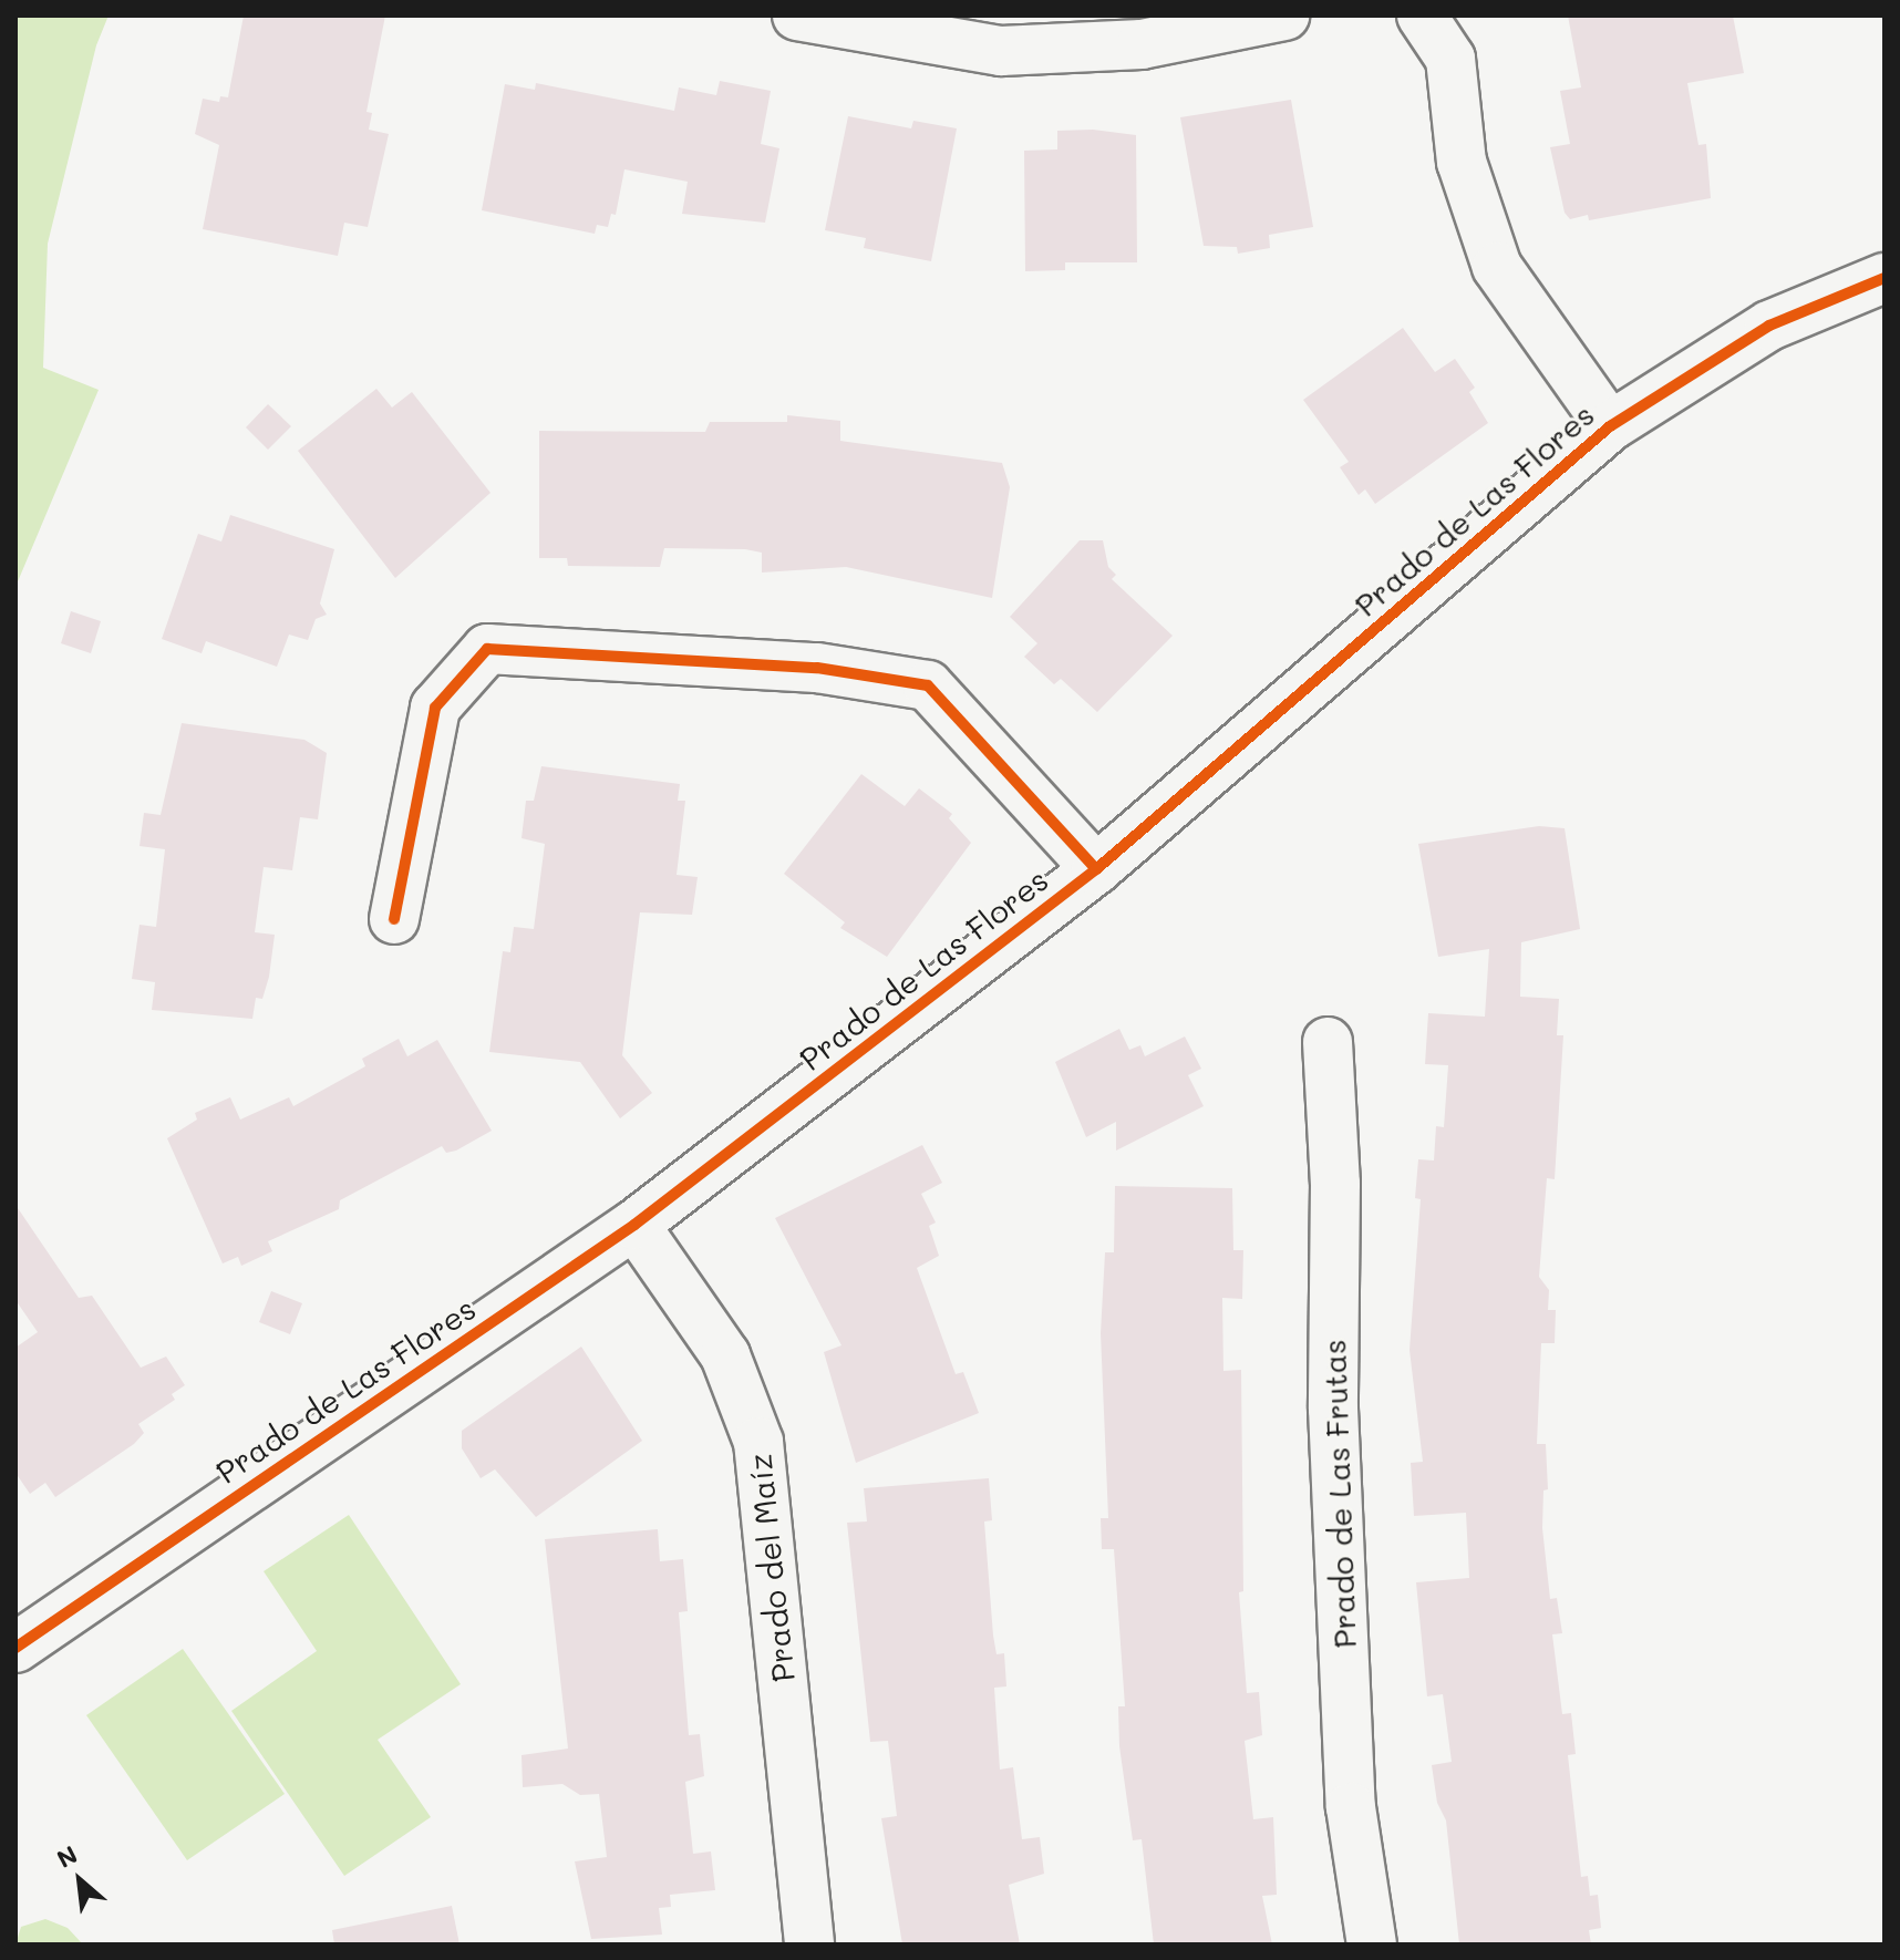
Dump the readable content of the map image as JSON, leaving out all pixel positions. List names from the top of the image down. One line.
{"streets":{"street":["Prado de Las Flores","Prado de Las Frutas","Prado del Maíz"]},"crossings":[["Prado de Las Flores","Prado del Maíz"]],"north":"top left"}
